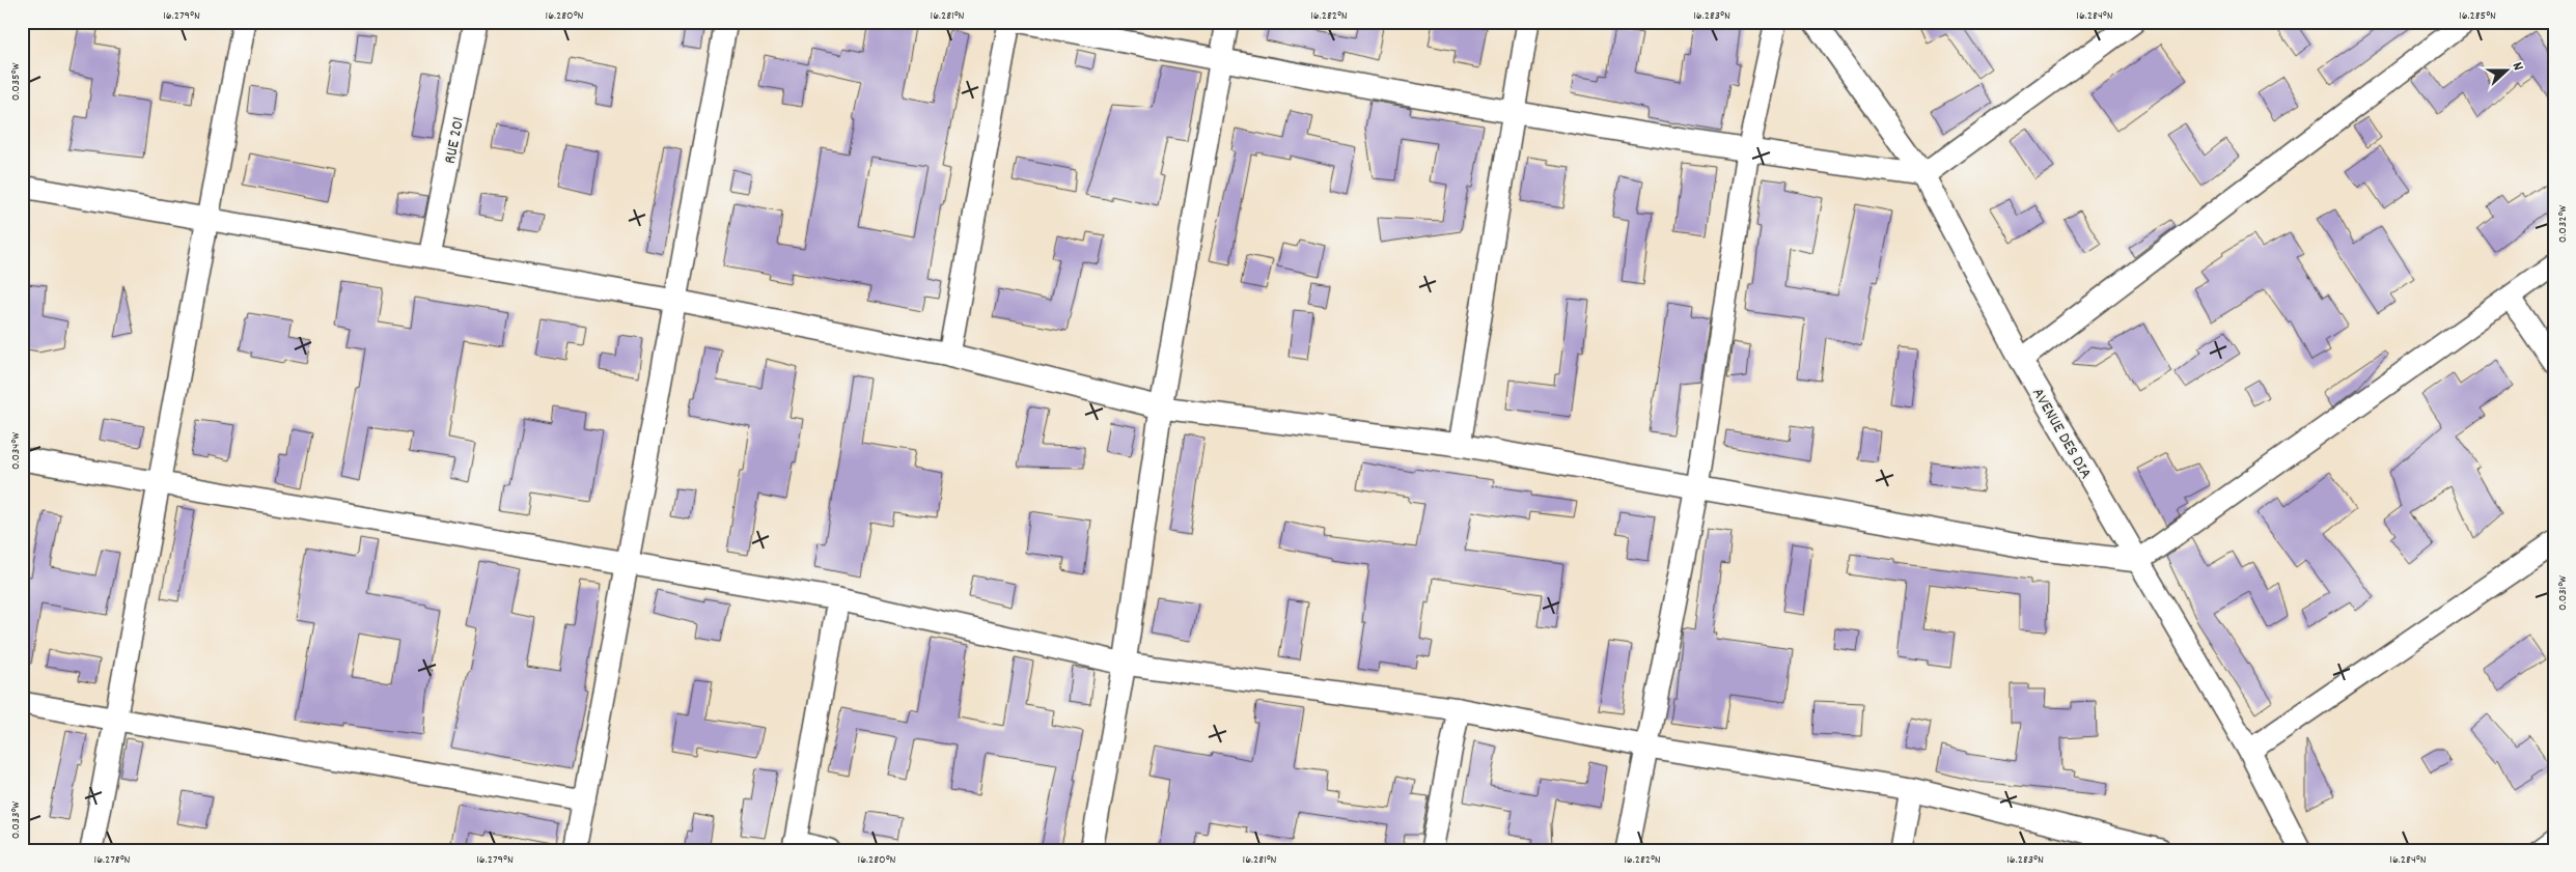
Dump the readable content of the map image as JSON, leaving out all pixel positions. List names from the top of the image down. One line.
{"streets":{"street":["RUE 201","AVENUE DES DIA"]},"north":"right","coordinates":["16.279°N","16.280°N","16.281°N","16.282°N","16.283°N","16.284°N","16.285°N","0.035°W","0.032°W","0.034°W","0.031°W","0.033°W","16.278°N"]}
